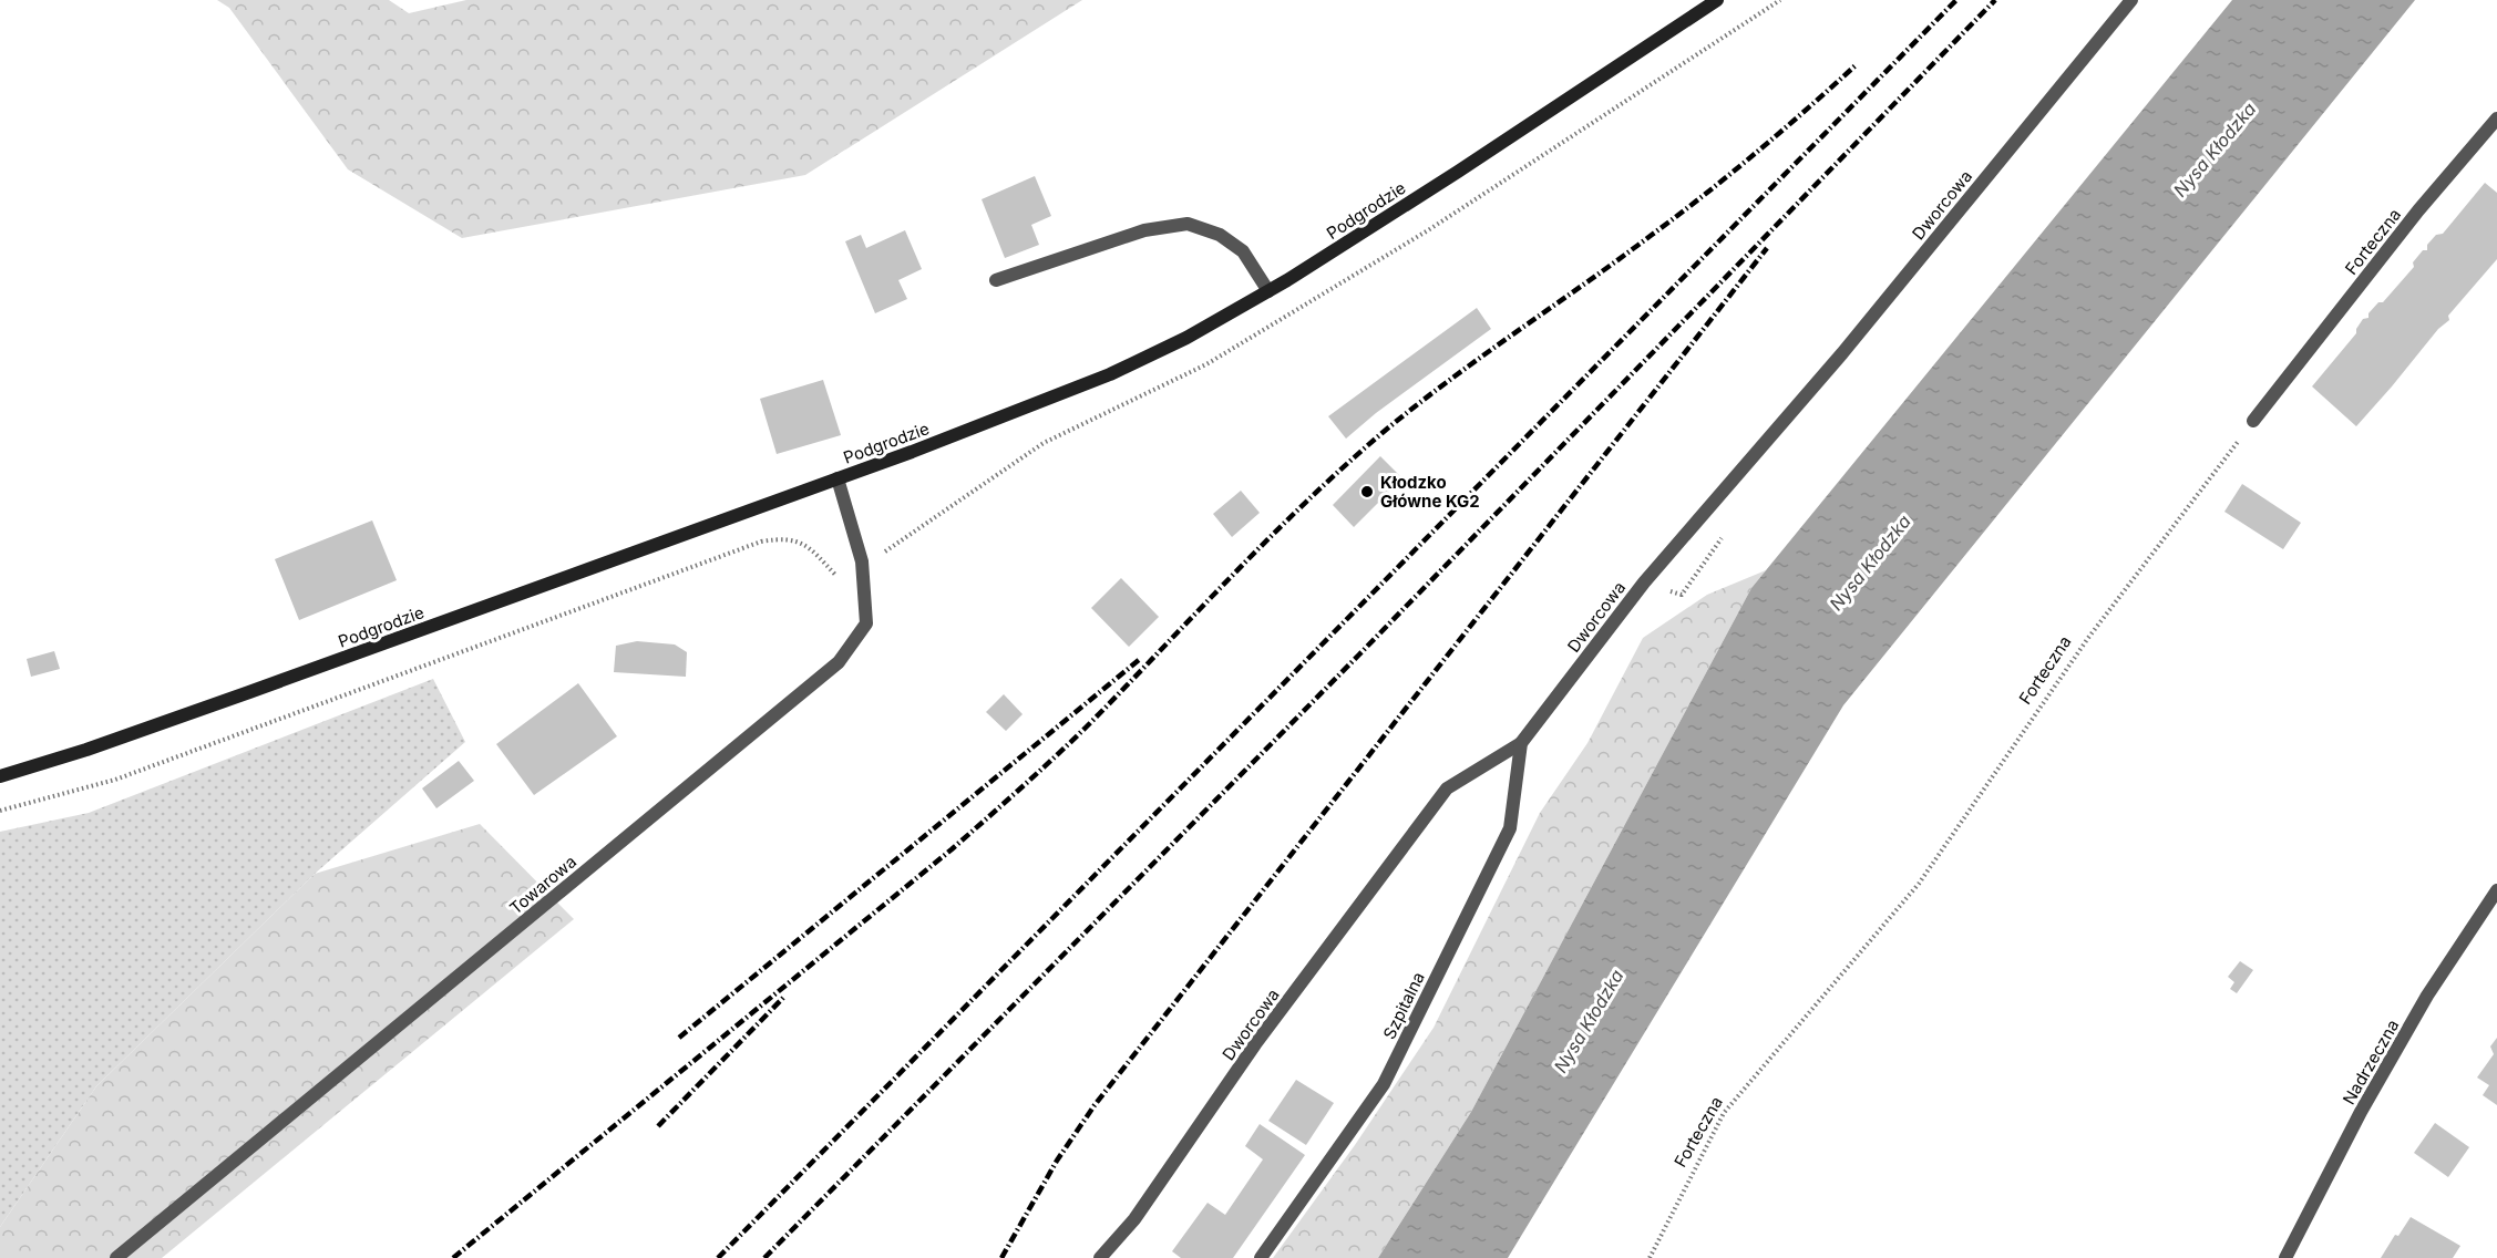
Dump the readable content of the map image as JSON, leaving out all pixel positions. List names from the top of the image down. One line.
{"streets":{"main road":["Podgrodzie"],"street":["Dworcowa","Forteczna","Towarowa","Szpitalna","Nadrzeczna"]},"crossings":[["Dworcowa","Szpitalna"],["Podgrodzie","Towarowa"]],"water":["Nysa Kłodzka"],"places":["Kłodzko Główne KG2"]}
